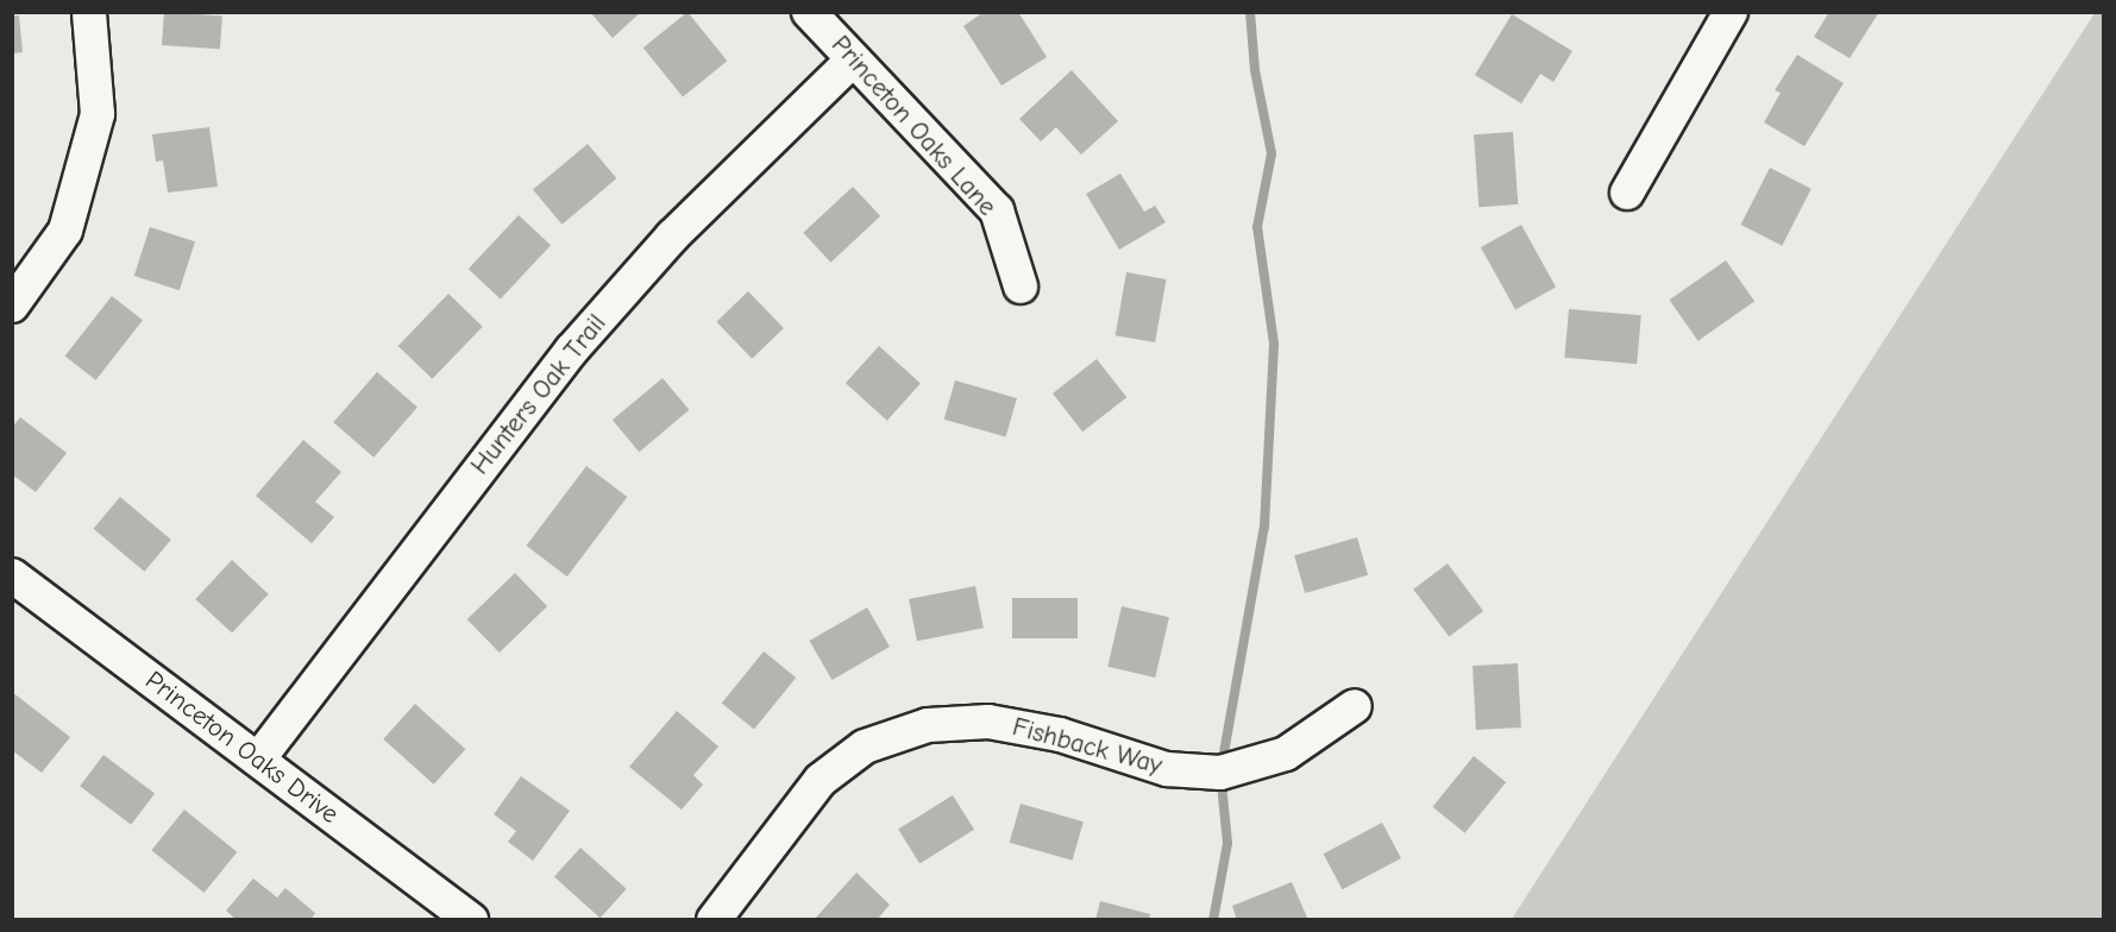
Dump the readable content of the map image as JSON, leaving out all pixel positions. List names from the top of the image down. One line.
{"streets":{"street":["Princeton Oaks Lane","Hunters Oak Trail","Fishback Way","Princeton Oaks Drive"]},"crossings":[["Princeton Oaks Lane","Hunters Oak Trail"],["Hunters Oak Trail","Princeton Oaks Drive"]]}
